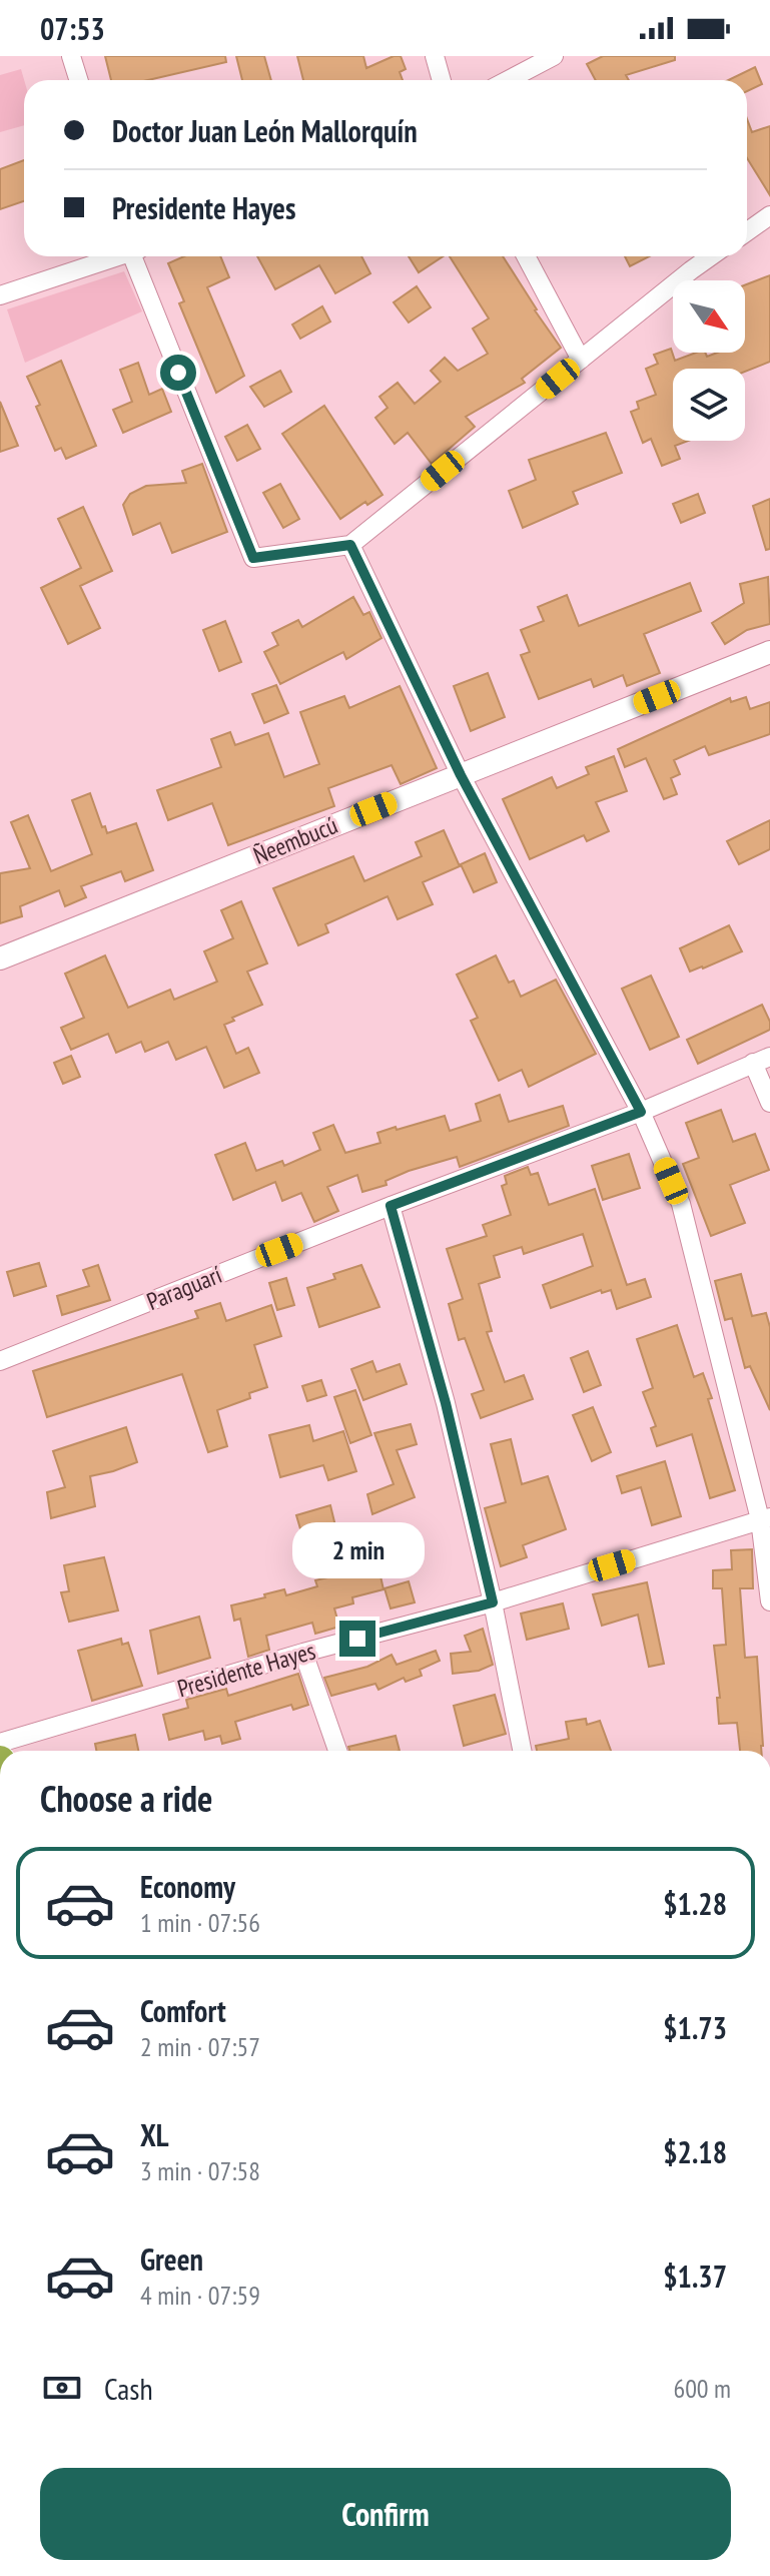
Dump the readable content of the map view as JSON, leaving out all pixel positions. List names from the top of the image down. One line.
{"streets":{"street":["Ñeembucú","Paraguarí","Presidente Hayes"]},"north":"bottom right","page":{"status":"07:53","banner":["Doctor Juan León Mallorquín","Presidente Hayes"],"bubble":"2 min","heading":"Choose a ride","list":[{"name":"Economy","note":"1 min · 07:56","value":"$1.28"},{"name":"Comfort","note":"2 min · 07:57","value":"$1.73"},{"name":"XL","note":"3 min · 07:58","value":"$2.18"},{"name":"Green","note":"4 min · 07:59","value":"$1.37"}],"pay":["Cash","600 m"],"buttons":"Confirm"}}
